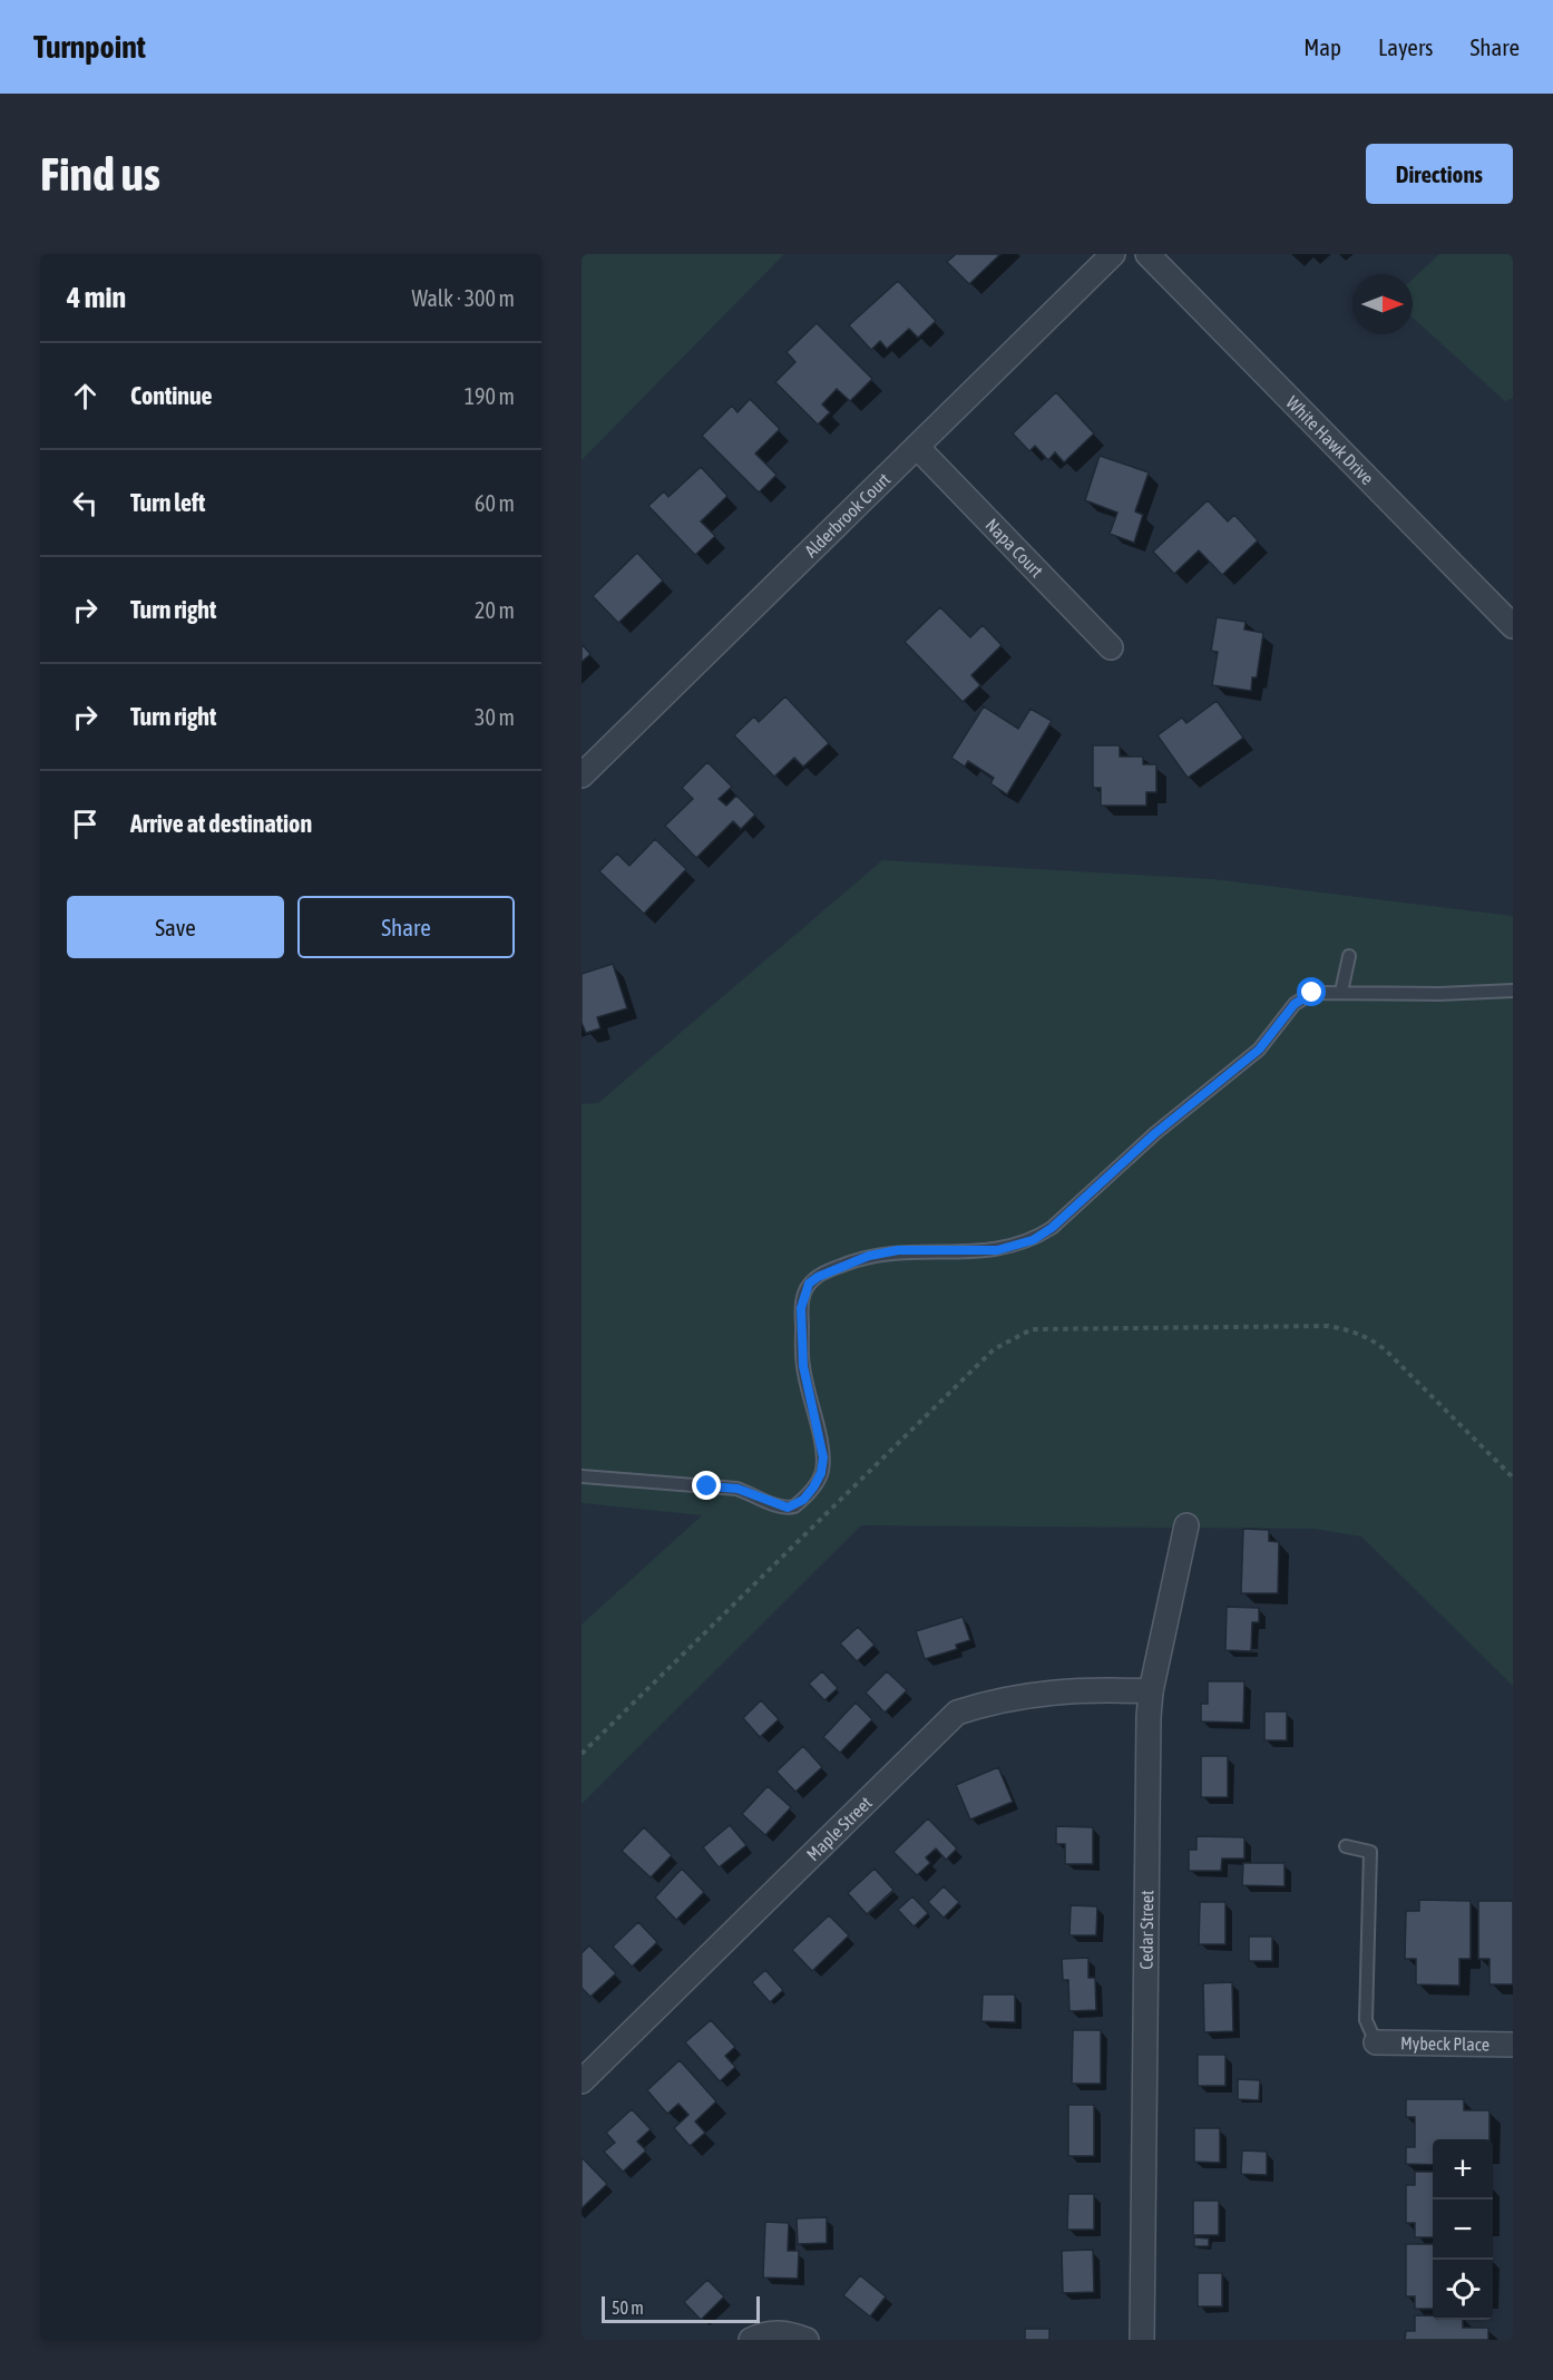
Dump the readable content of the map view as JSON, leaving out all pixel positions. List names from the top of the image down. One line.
{"streets":{"street":["White Hawk Drive","Alderbrook Court","Napa Court","Maple Street","Cedar Street","Mybeck Place"]},"crossings":[["Alderbrook Court","Napa Court"],["Maple Street","Cedar Street"]],"scale_bar":"50 m","north":"right","page":{"header":"Turnpoint","nav":["Map","Layers","Share"],"buttons":["Directions",["Save","Share"]],"title":"Find us","heading":["4 min","Walk · 300 m"],"list":[["Continue","190 m"],["Turn left","60 m"],["Turn right","20 m"],["Turn right","30 m"],"Arrive at destination"],"map_buttons":["+","−"],"scale":"50 m"}}
